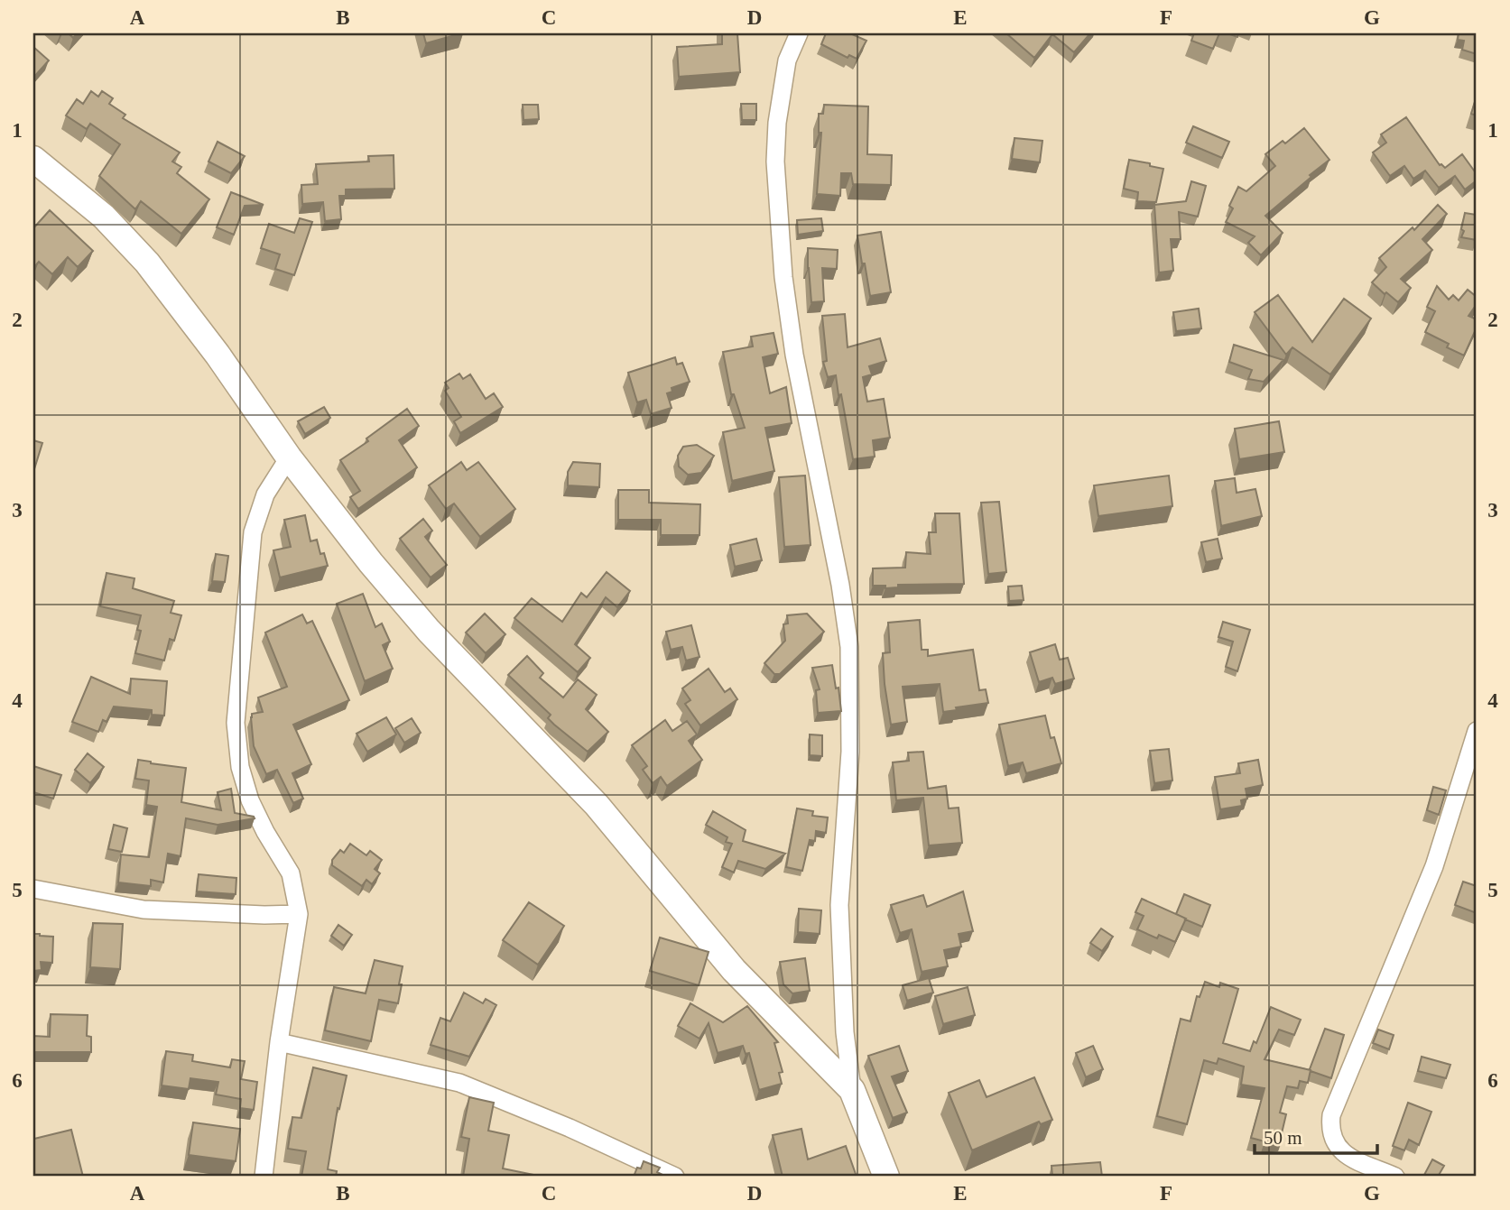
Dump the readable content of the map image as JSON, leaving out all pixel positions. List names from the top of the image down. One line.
{"scale_bar":"50 m","grid":{"columns":["A","B","C","D","E","F","G"],"rows":["1","2","3","4","5","6"]}}
